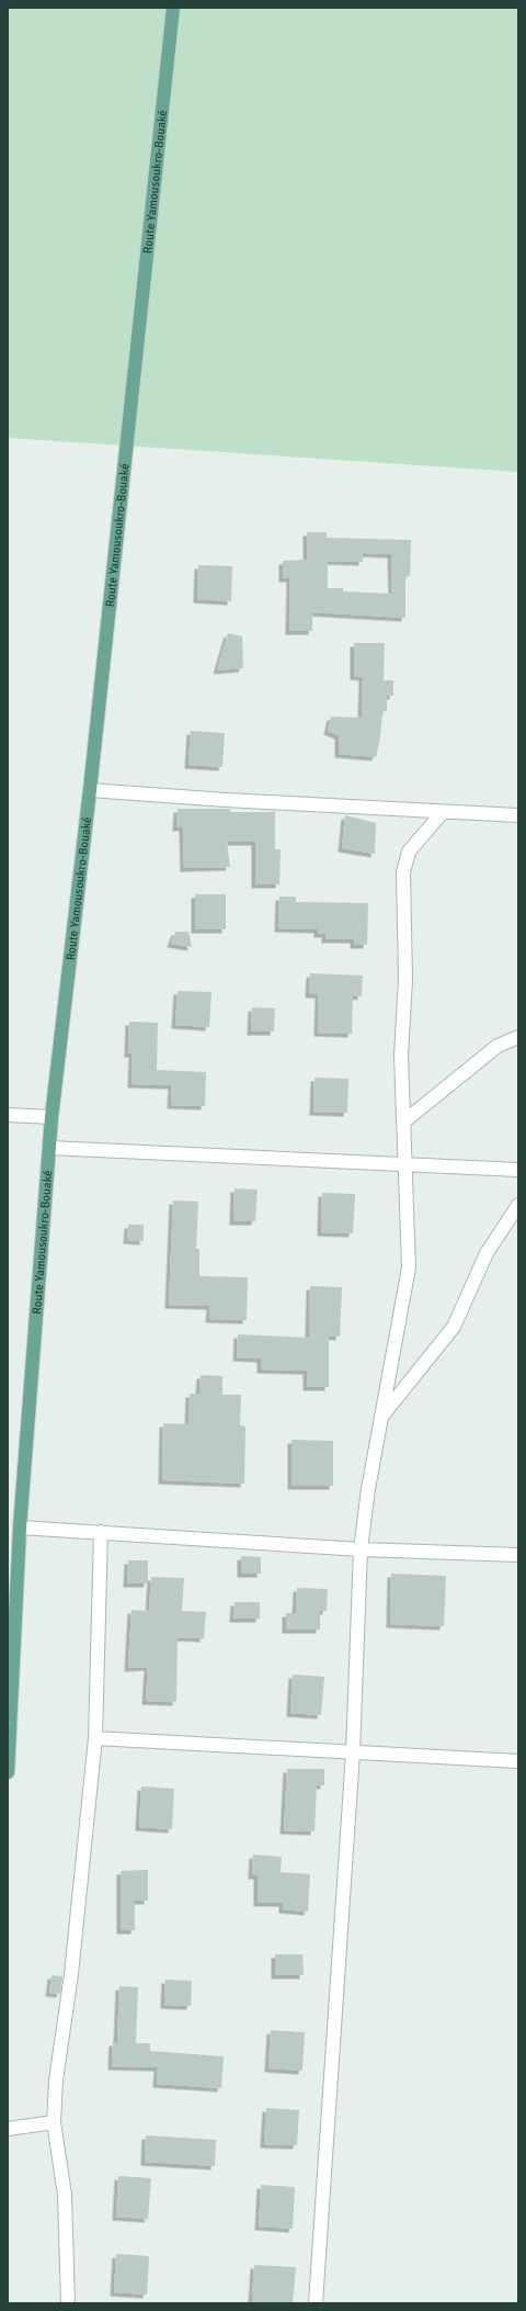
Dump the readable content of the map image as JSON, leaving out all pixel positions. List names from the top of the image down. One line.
{"streets":{"main road":["Route Yamousoukro-Bouaké"]}}
